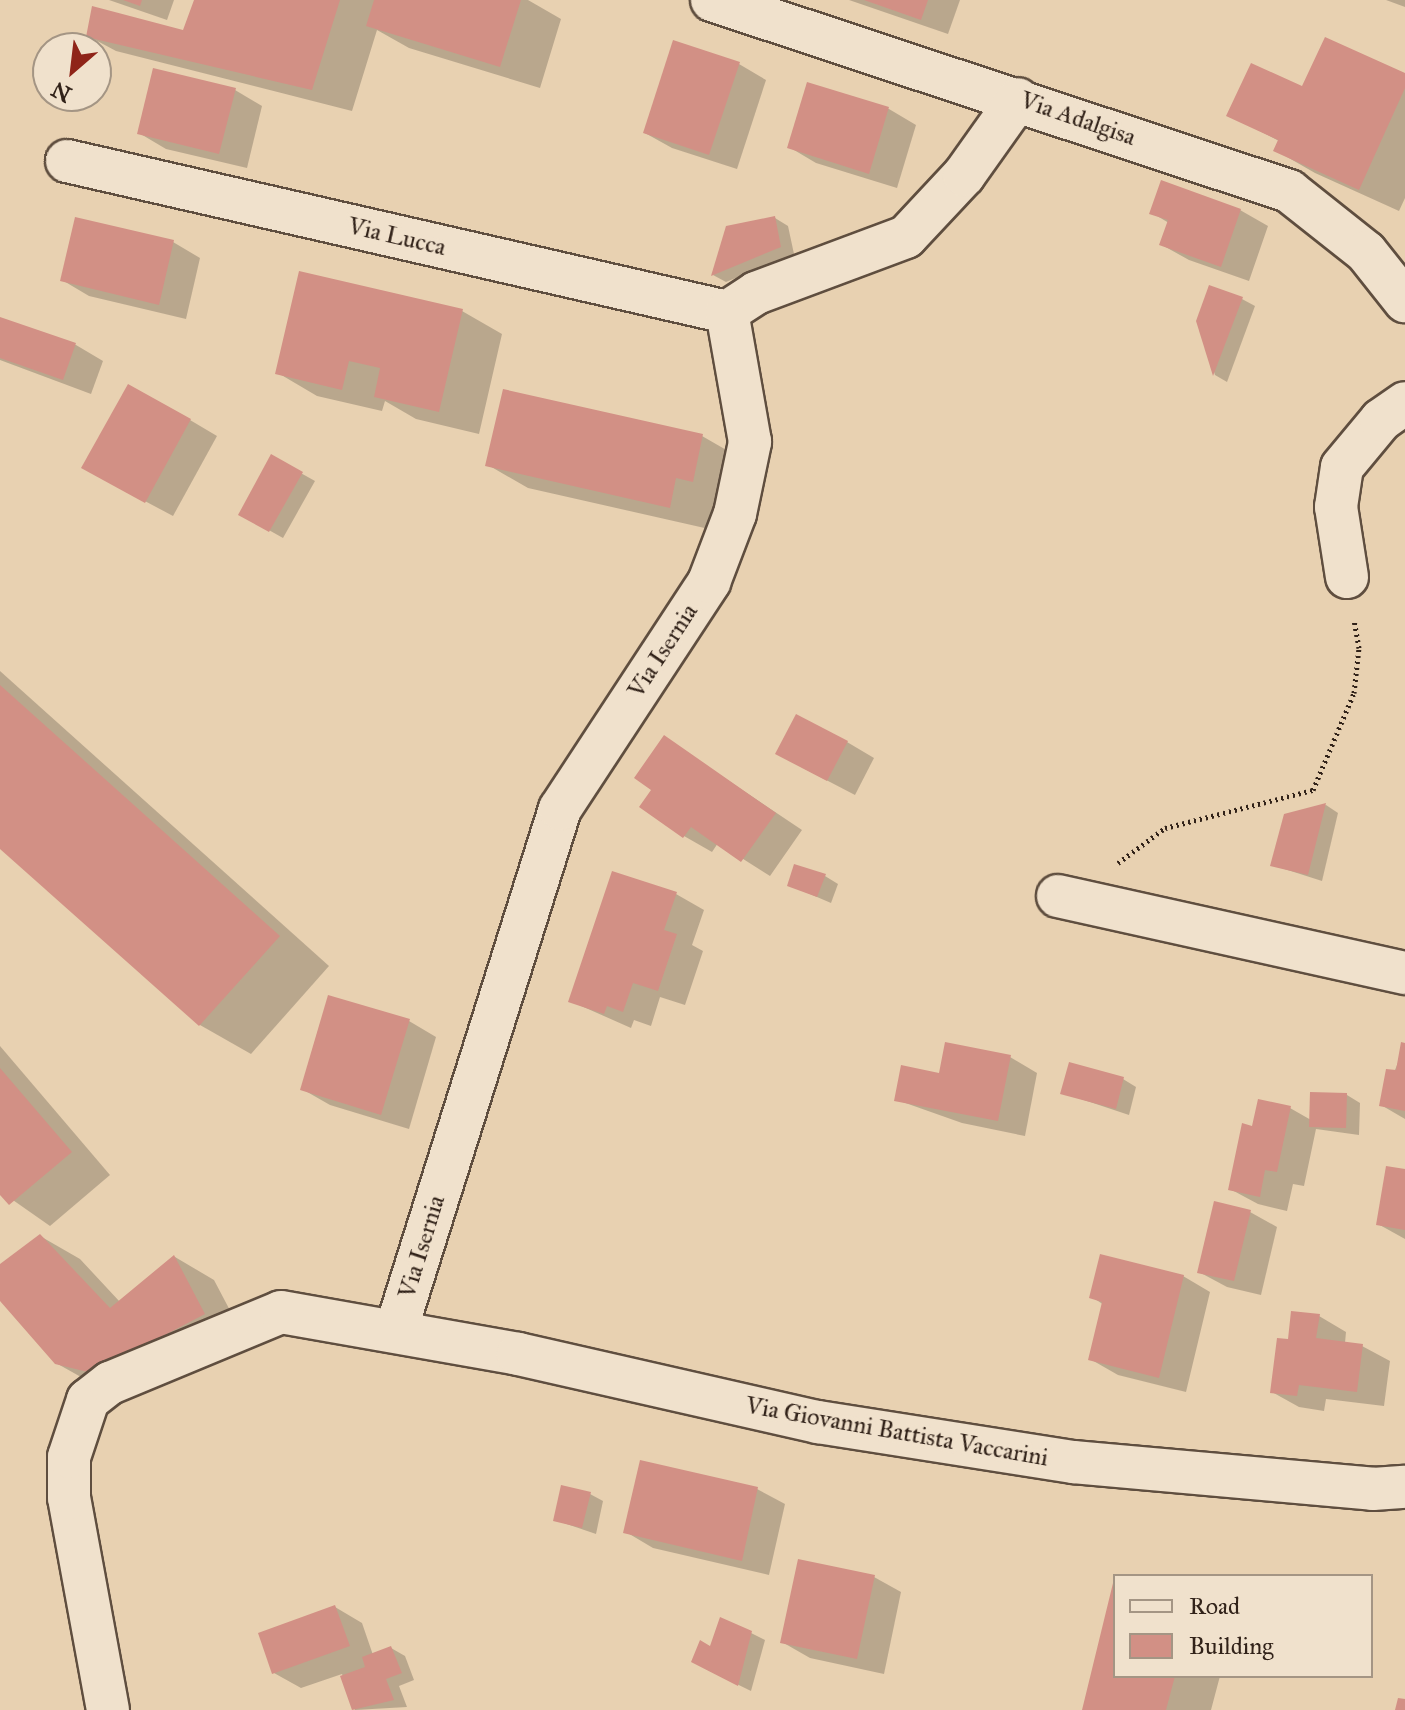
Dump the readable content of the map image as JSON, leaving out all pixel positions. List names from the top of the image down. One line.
{"streets":{"street":["Via Adalgisa","Via Lucca","Via Isernia","Via Giovanni Battista Vaccarini"]},"crossings":[["Via Lucca","Via Isernia"],["Via Isernia","Via Giovanni Battista Vaccarini"]],"legend":["Road","Building"],"north":"bottom left"}
